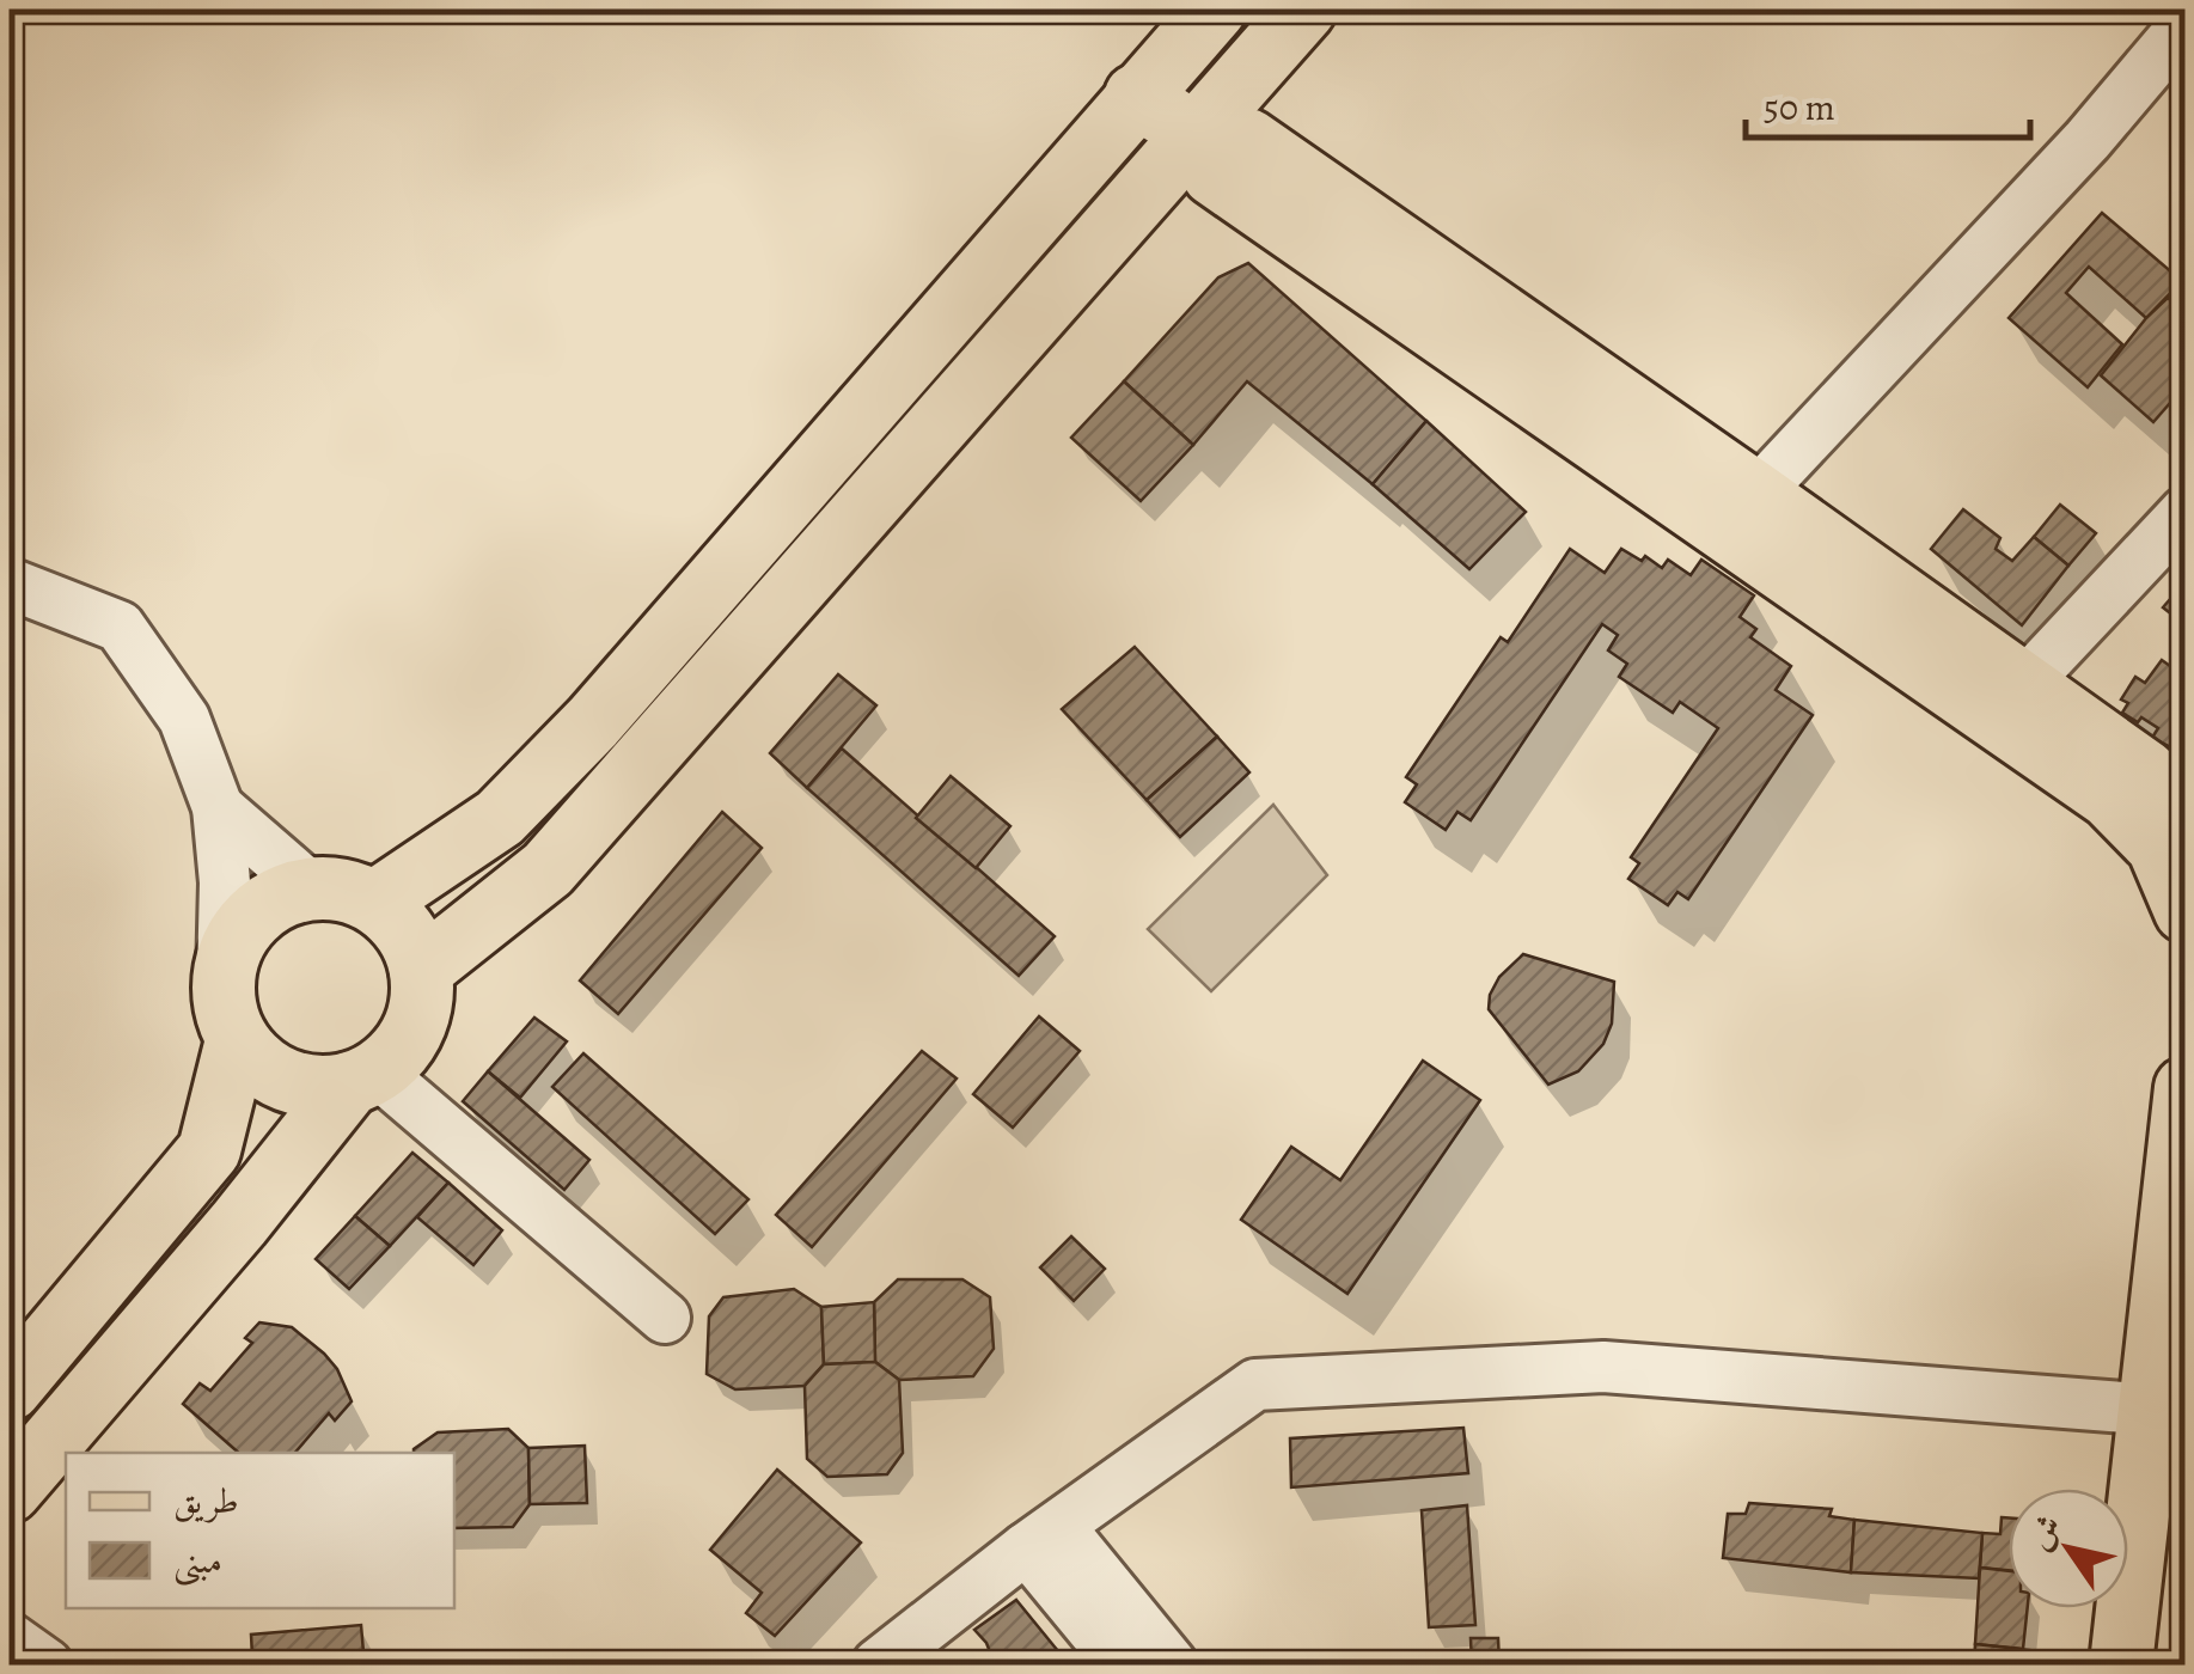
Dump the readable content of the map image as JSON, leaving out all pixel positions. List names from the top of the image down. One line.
{"legend":["طريق","مبنى"],"scale_bar":"50 m","north":"top left"}
